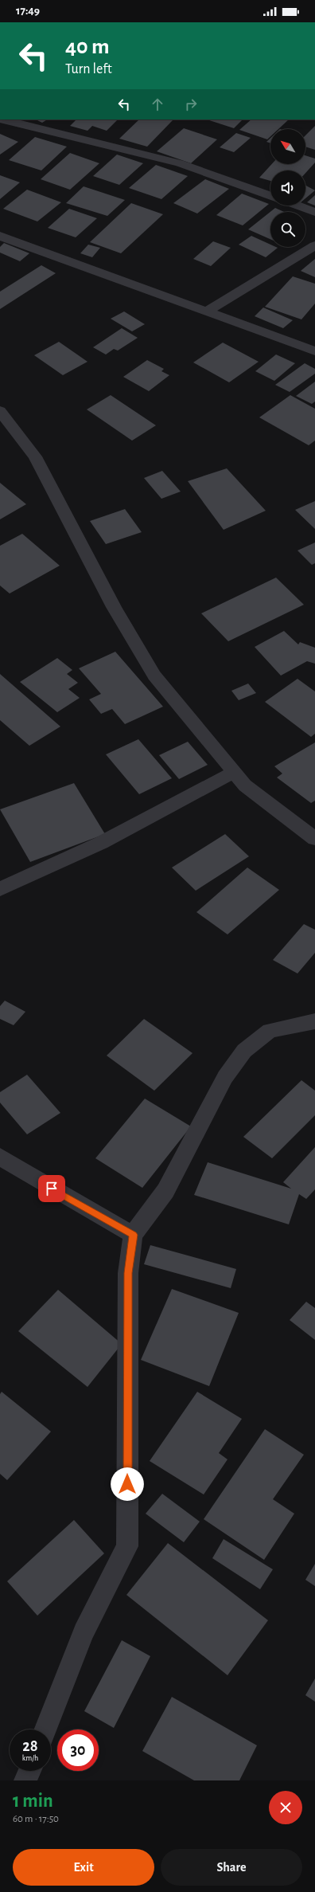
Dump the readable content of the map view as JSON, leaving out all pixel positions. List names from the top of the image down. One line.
{"north":"top left","page":{"status":"17:49","turn":["40 m","Turn left"],"speed":"28 km/h","limit":"30","heading":["1 min","60 m · 17:50"],"buttons":["Exit","Share"]}}
